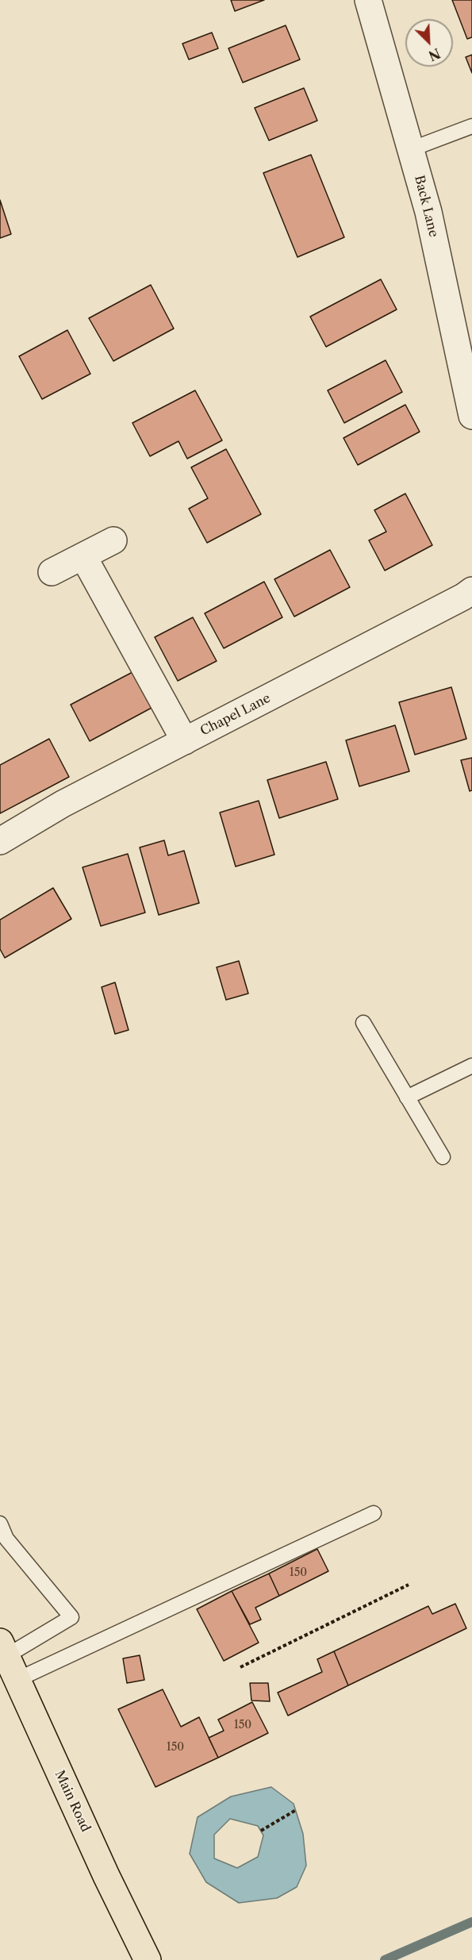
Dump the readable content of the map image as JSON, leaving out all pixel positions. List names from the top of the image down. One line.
{"streets":{"highway":["Main Road"],"street":["Back Lane","Chapel Lane"]},"house_numbers":["150","150","150"],"north":"bottom right"}
